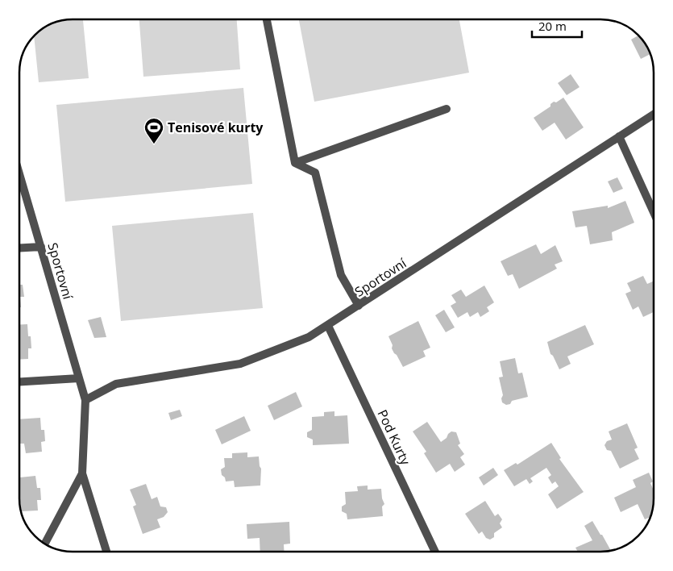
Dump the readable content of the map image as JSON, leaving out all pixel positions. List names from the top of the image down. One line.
{"streets":{"street":["Sportovní","Pod Kurty"]},"crossings":[["Sportovní","Pod Kurty"]],"places":{"sports":["Tenisové kurty"]},"scale_bar":"20 m"}
